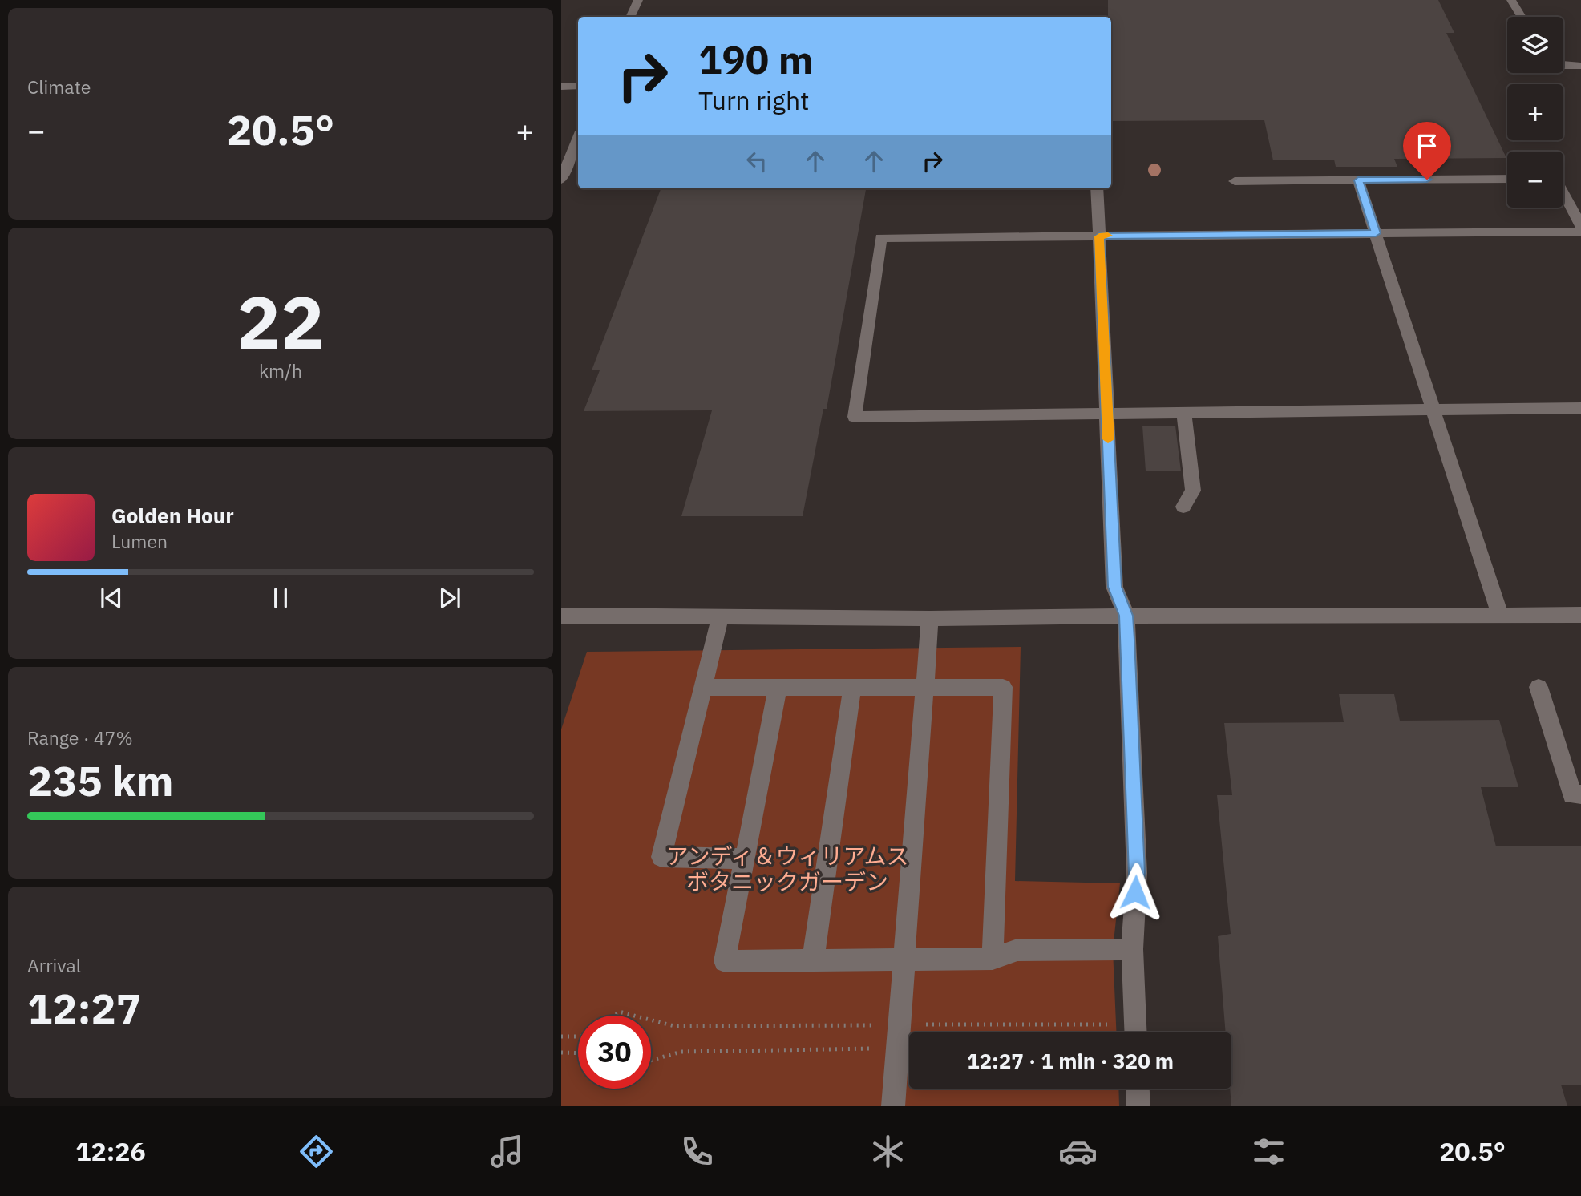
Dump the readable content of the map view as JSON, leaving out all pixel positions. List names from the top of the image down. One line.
{"parks":["アンディ＆ウィリアムス ボタニックガーデン"],"page":{"tile":["Climate",["22","km/h"],["Range · 47%","235 km"],["Arrival","12:27"]],"map_buttons":["+","−"],"turn":["190 m","Turn right"],"heat":["−","20.5°","+"],"song":["Golden Hour","Lumen"],"limit":"30","trip":"12:27 · 1 min · 320 m","tabs":["12:26","20.5°"]}}
